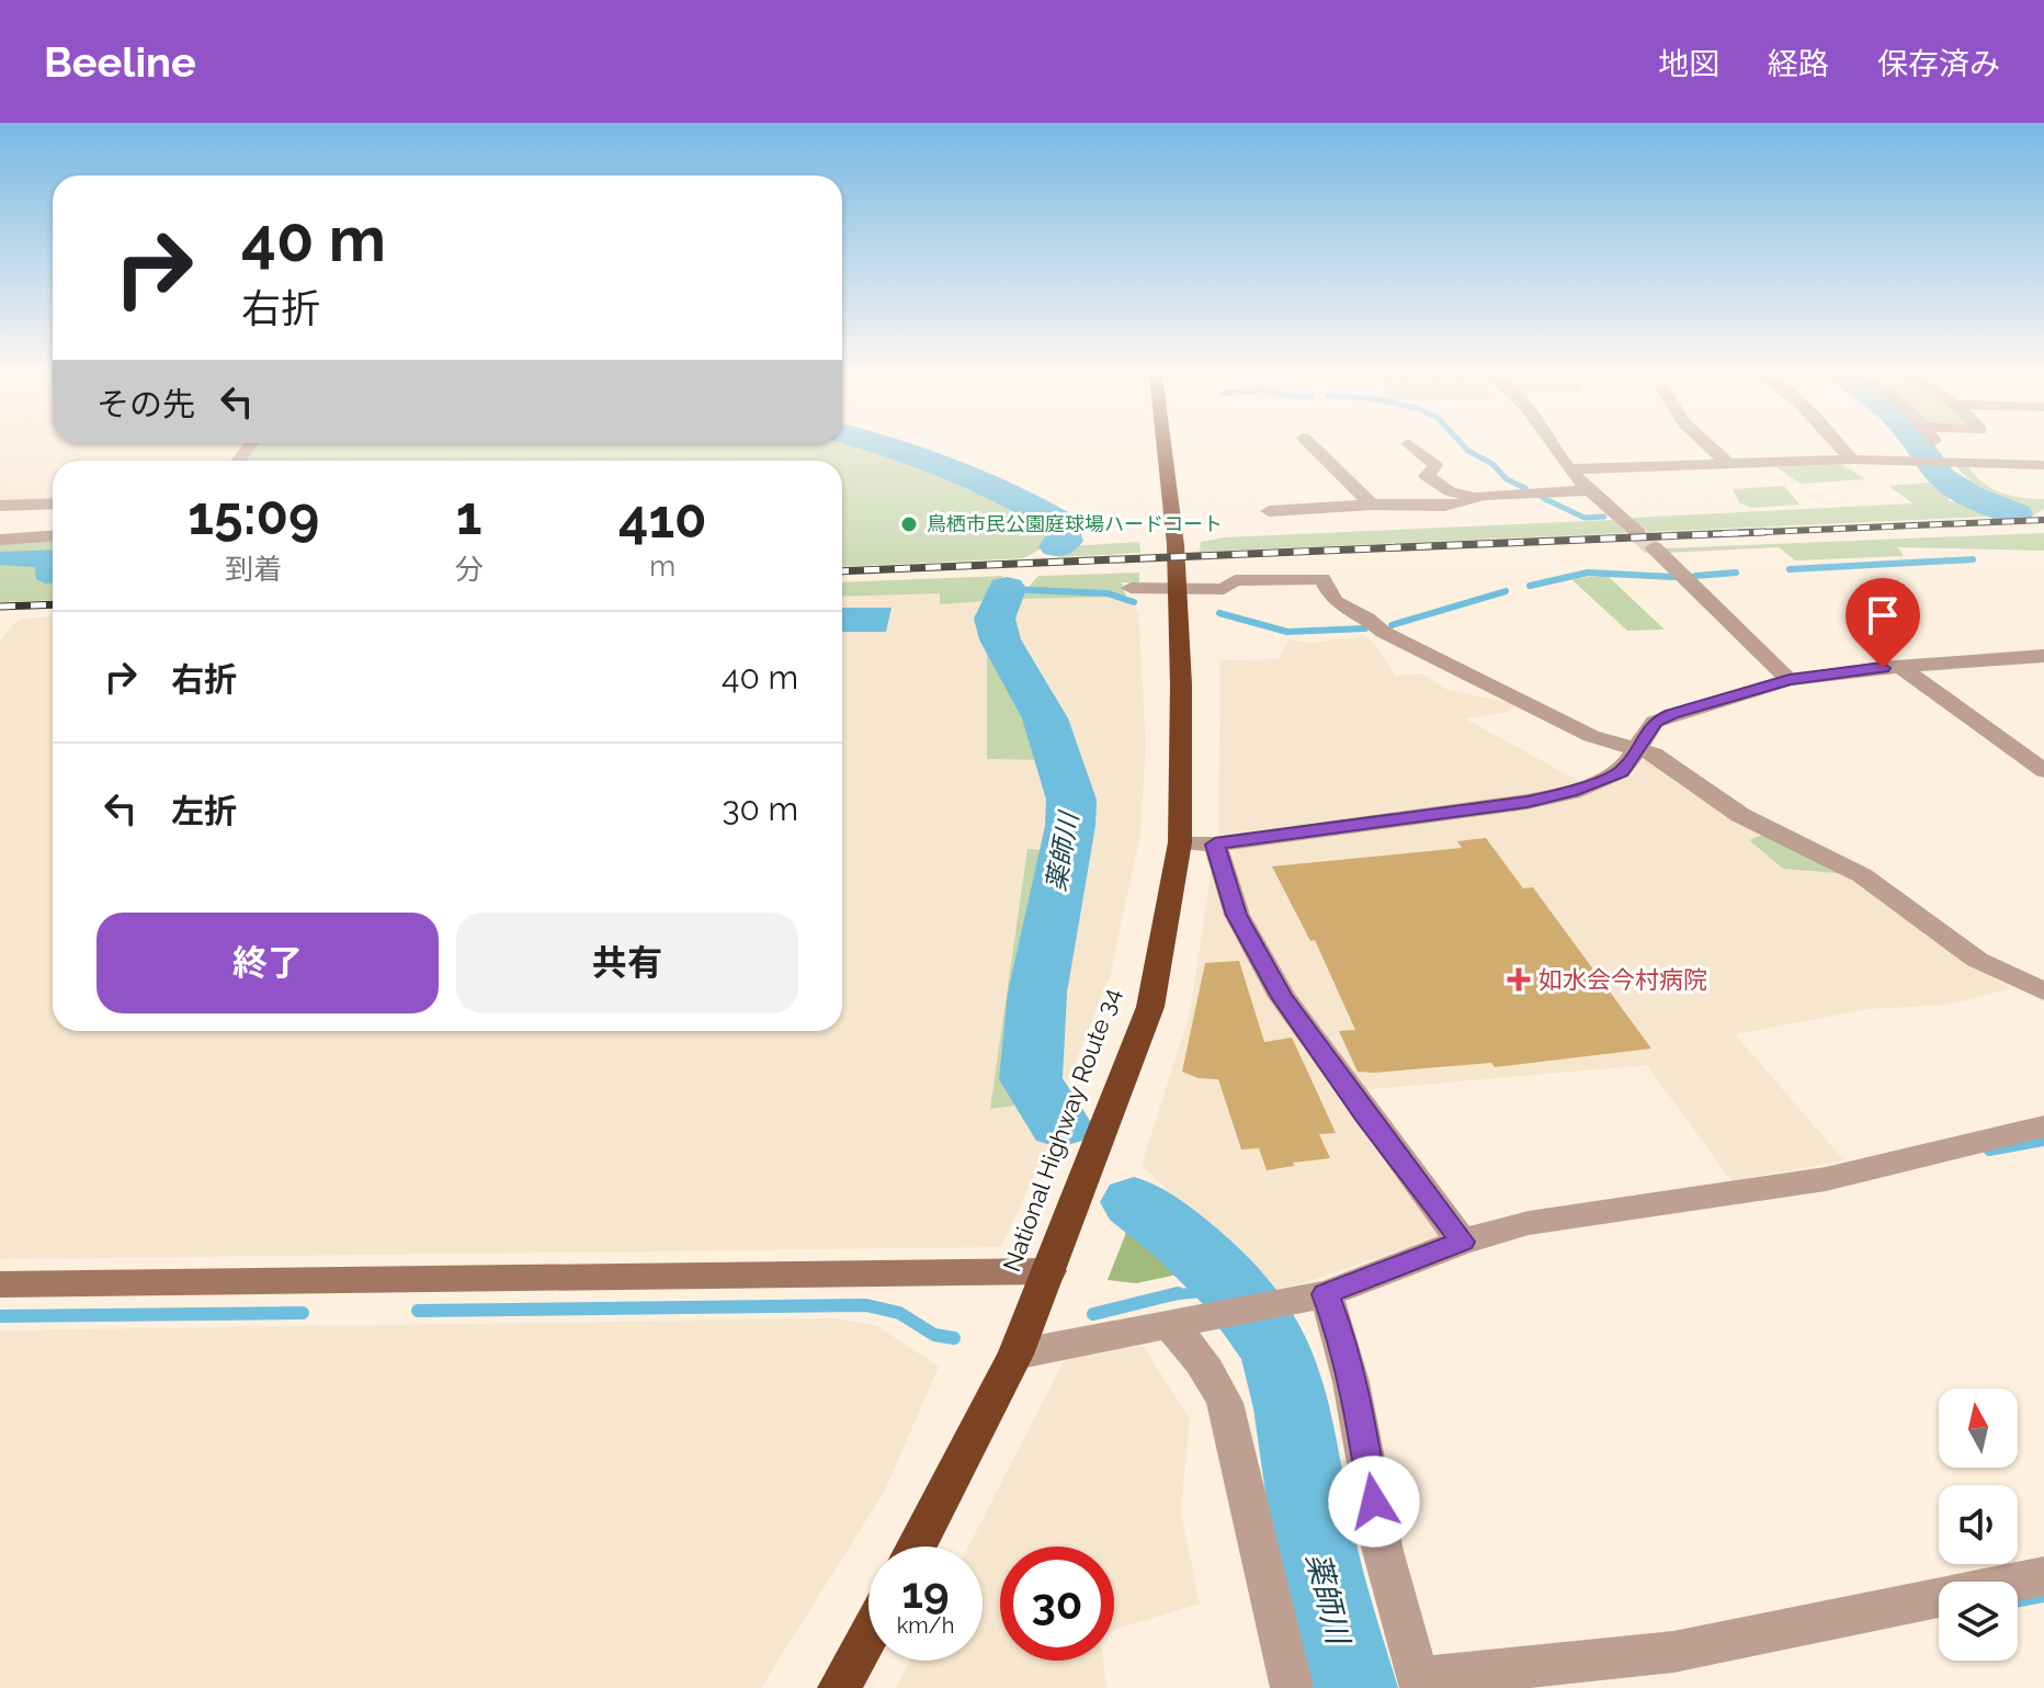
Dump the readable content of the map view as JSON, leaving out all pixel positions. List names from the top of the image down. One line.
{"streets":{"highway":["National Highway Route 34"]},"water":["薬師川"],"places":{"other":["鳥栖市民公園庭球場ハードコート"],"health":["如水会今村病院"]},"north":"top","page":{"header":"Beeline","nav":["地図","経路","保存済み"],"turn":["40 m","右折"],"then":"その先","eta":["15:09","到着","1","分","410","m"],"list":[{"name":"右折","value":"40 m"},{"name":"左折","value":"30 m"}],"buttons":["終了","共有"],"speed":"19 km/h","limit":"30"}}
